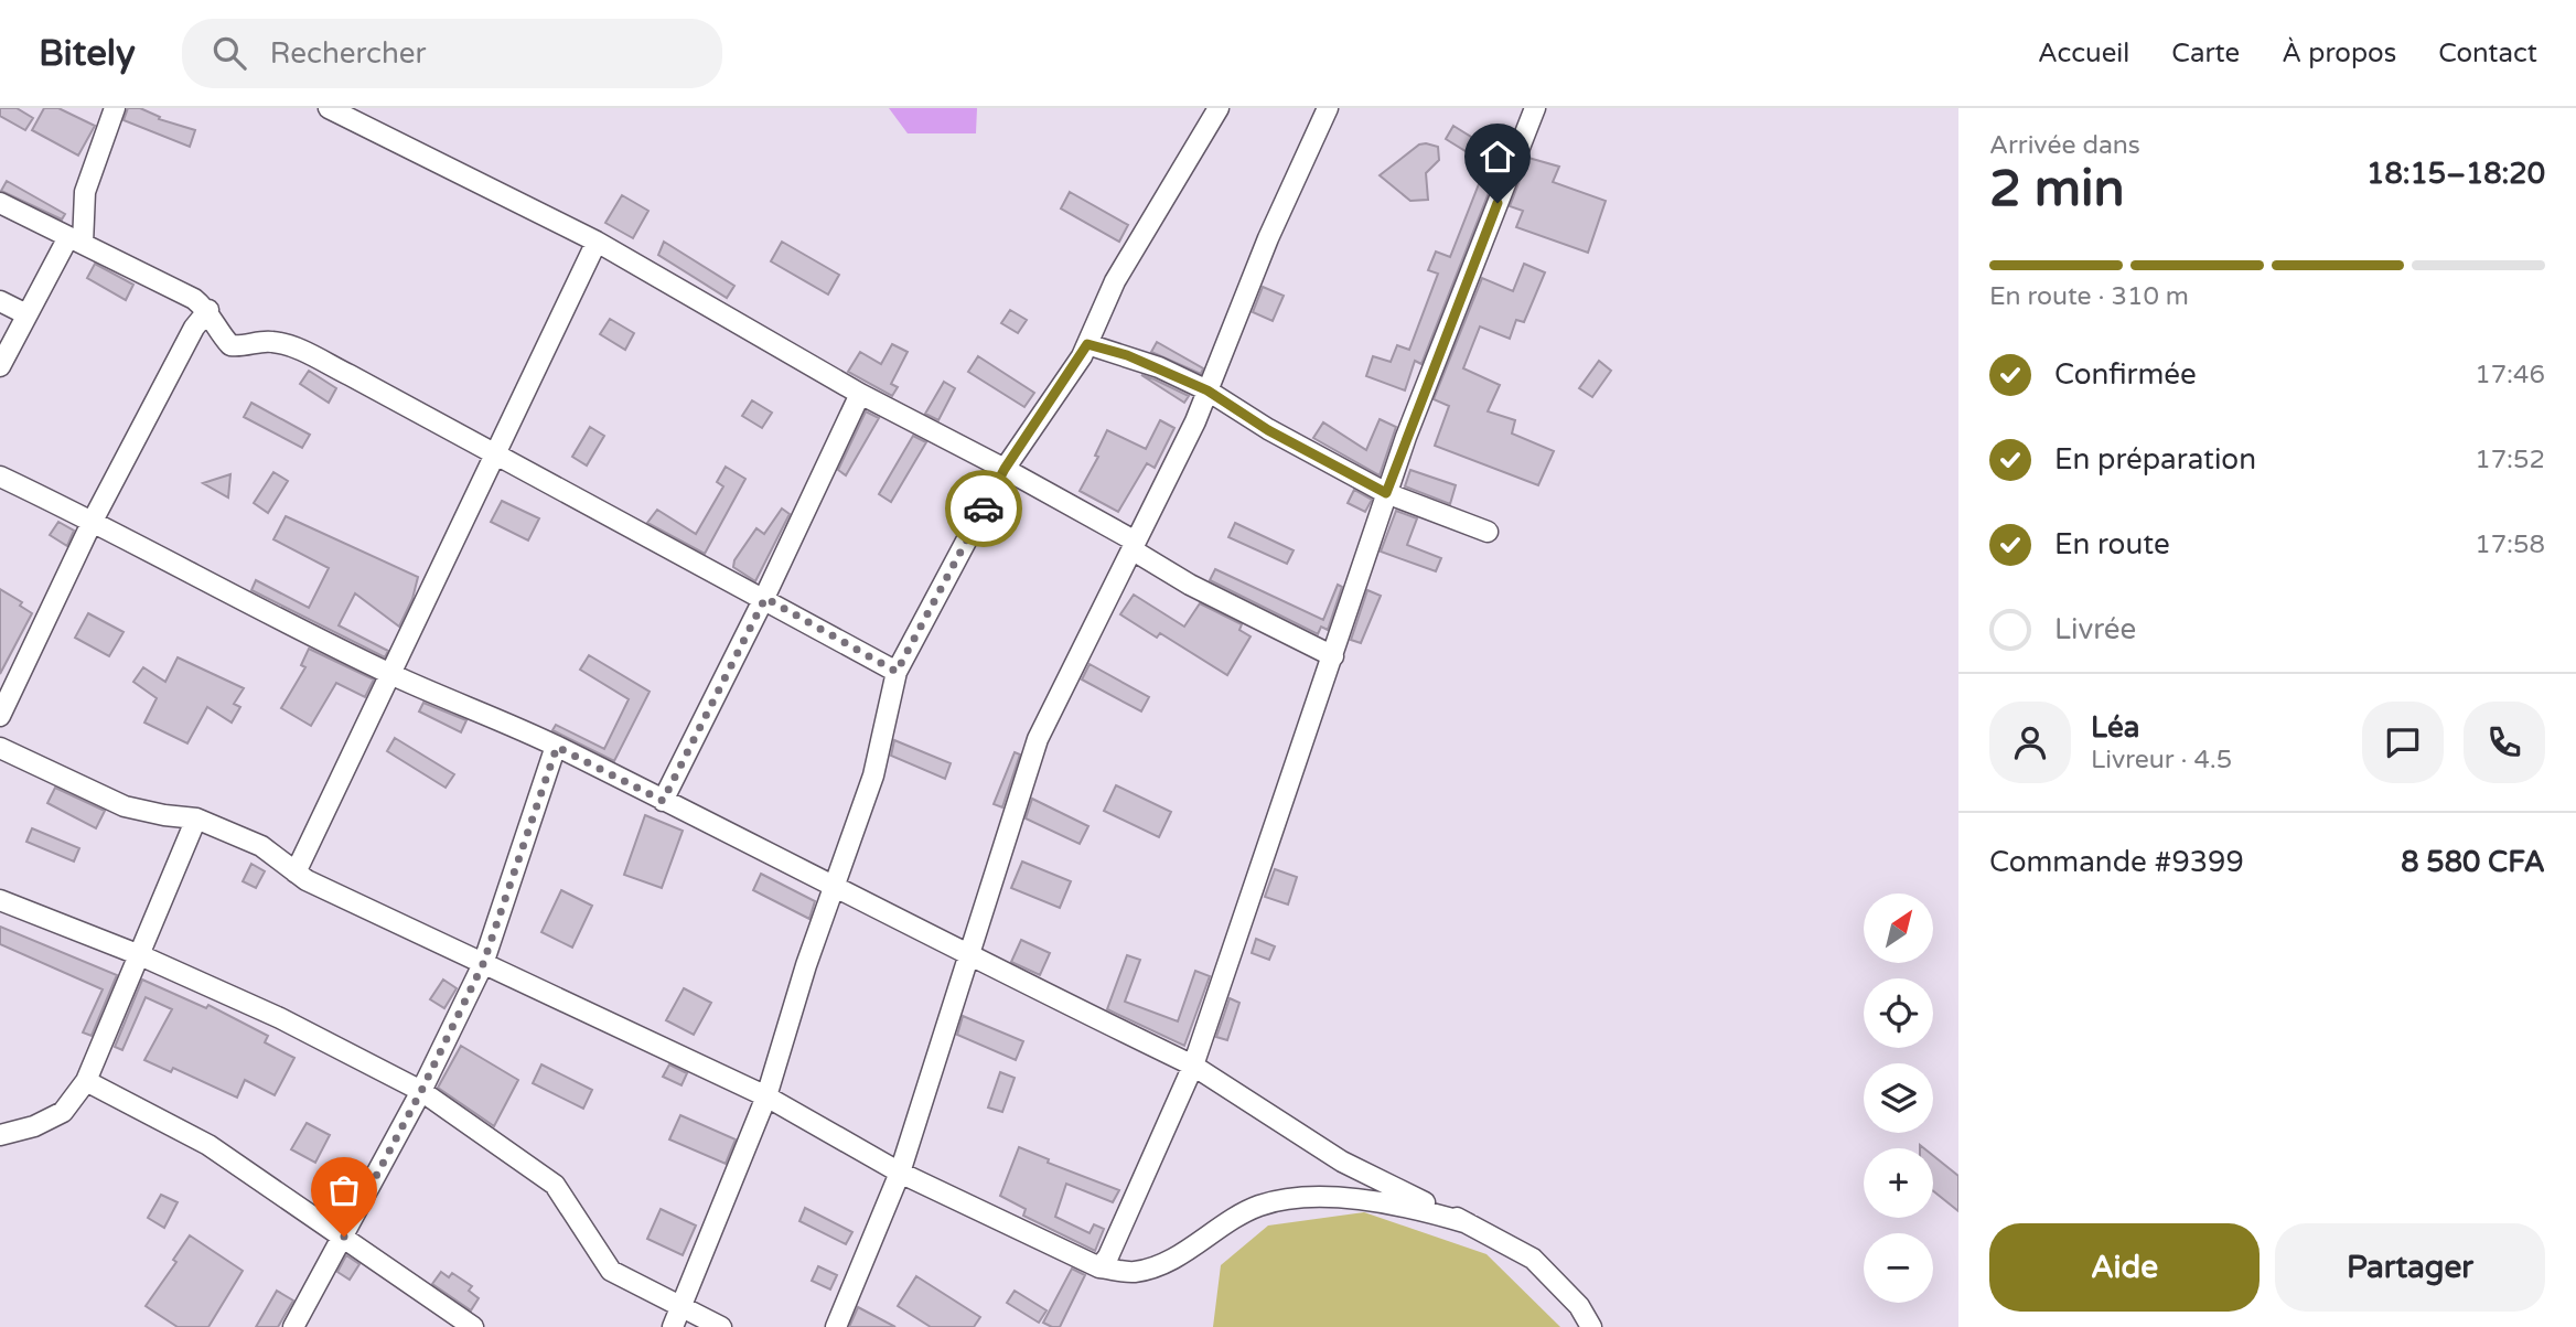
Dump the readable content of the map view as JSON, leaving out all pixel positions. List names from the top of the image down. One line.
{"north":"top right","page":{"header":"Bitely","search":"Rechercher","nav":["Accueil","Carte","À propos","Contact"],"heading":["2 min","Arrivée dans","18:15–18:20"],"panel":["Léa","Livreur · 4.5","Commande #9399","8 580 CFA"],"bar":"En route · 310 m","list":[["Confirmée","17:46"],["En préparation","17:52"],["En route","17:58"],"Livrée"],"map_buttons":["+","−"],"buttons":["Aide","Partager"]}}
